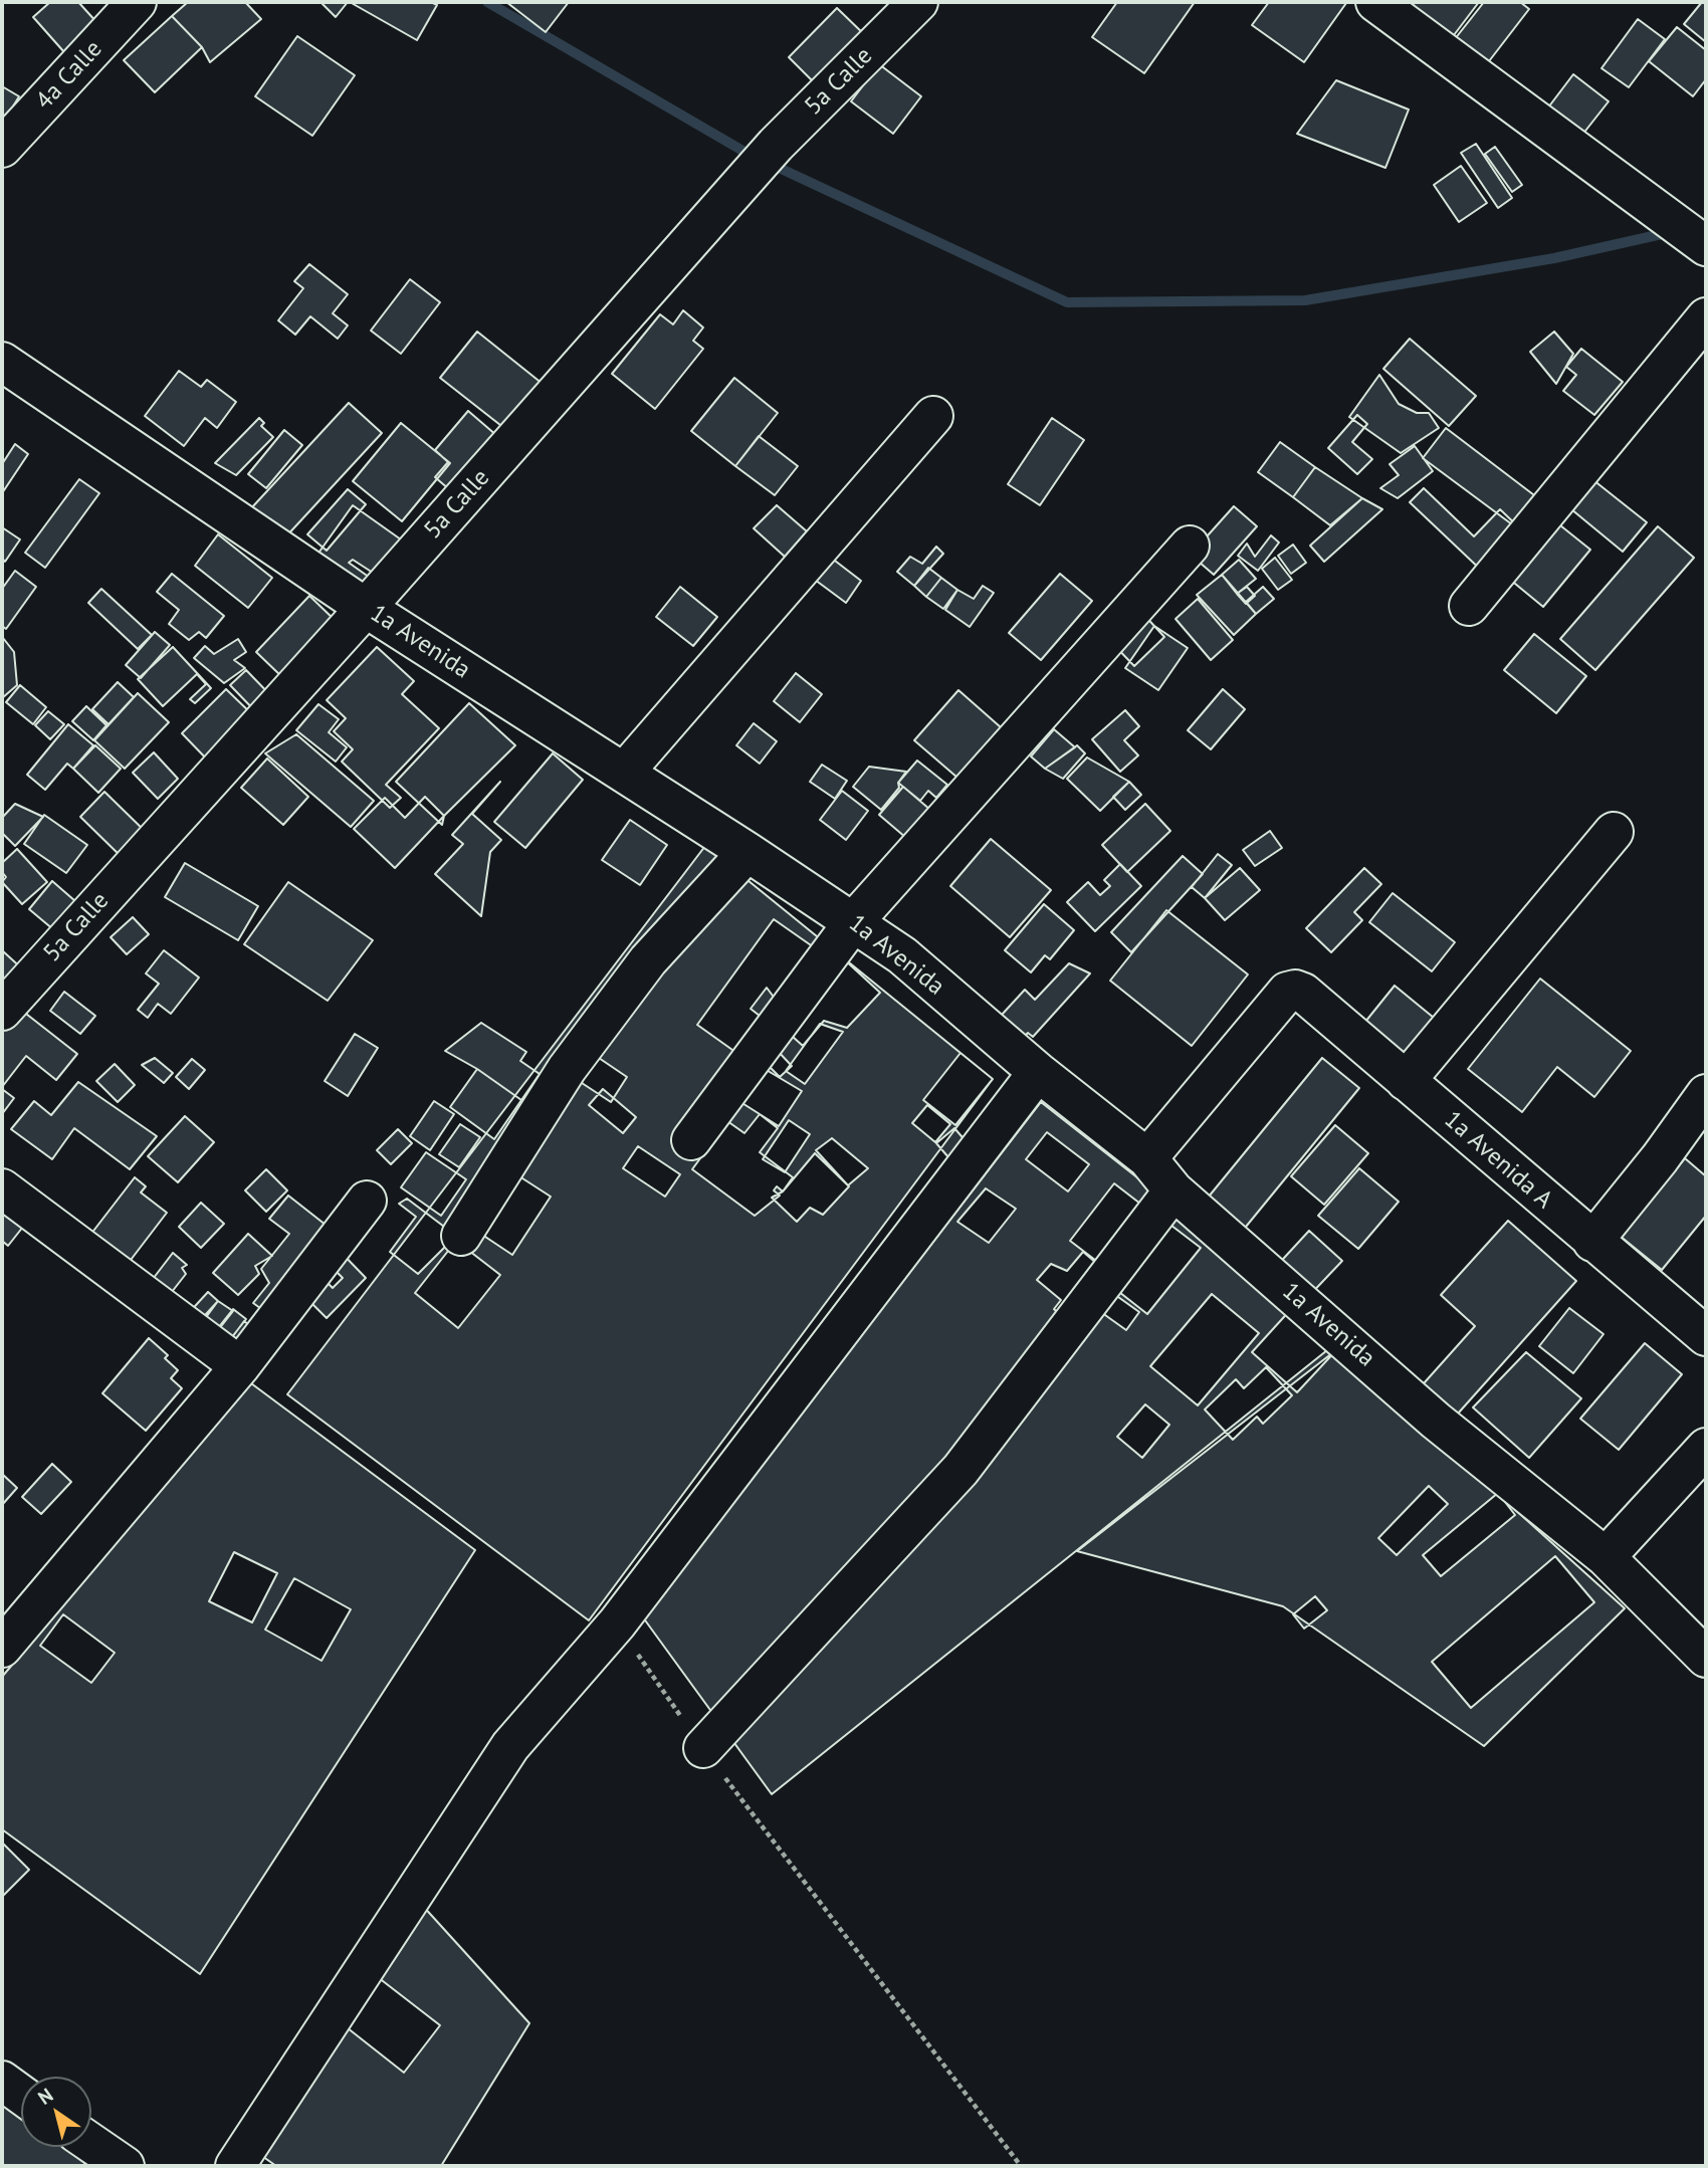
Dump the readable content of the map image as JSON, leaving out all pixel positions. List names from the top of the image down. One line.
{"streets":{"street":["4a Calle","5a Calle","1a Avenida","1a Avenida A"]},"crossings":[["5a Calle","1a Avenida"],["1a Avenida","1a Avenida A"]],"north":"top left"}
